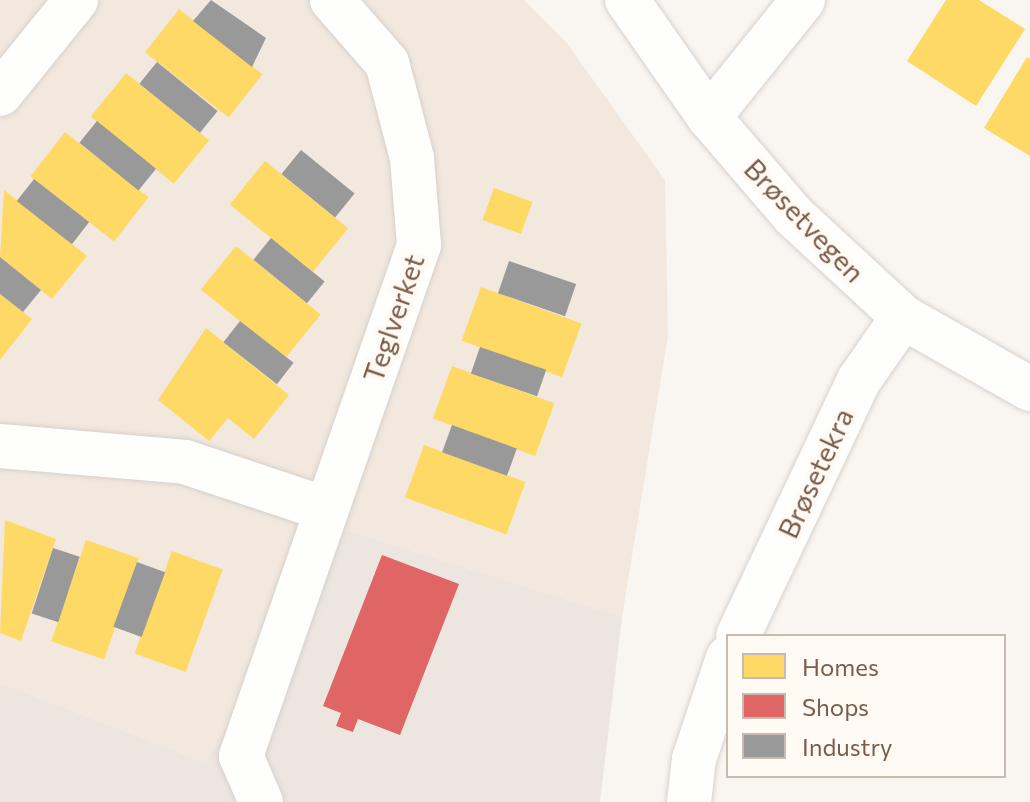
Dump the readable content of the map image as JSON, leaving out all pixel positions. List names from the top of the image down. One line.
{"streets":{"street":["Brøsetvegen","Teglverket","Brøsetekra"]},"crossings":[["Brøsetvegen","Brøsetekra"]],"legend":["Homes","Shops","Industry"]}
